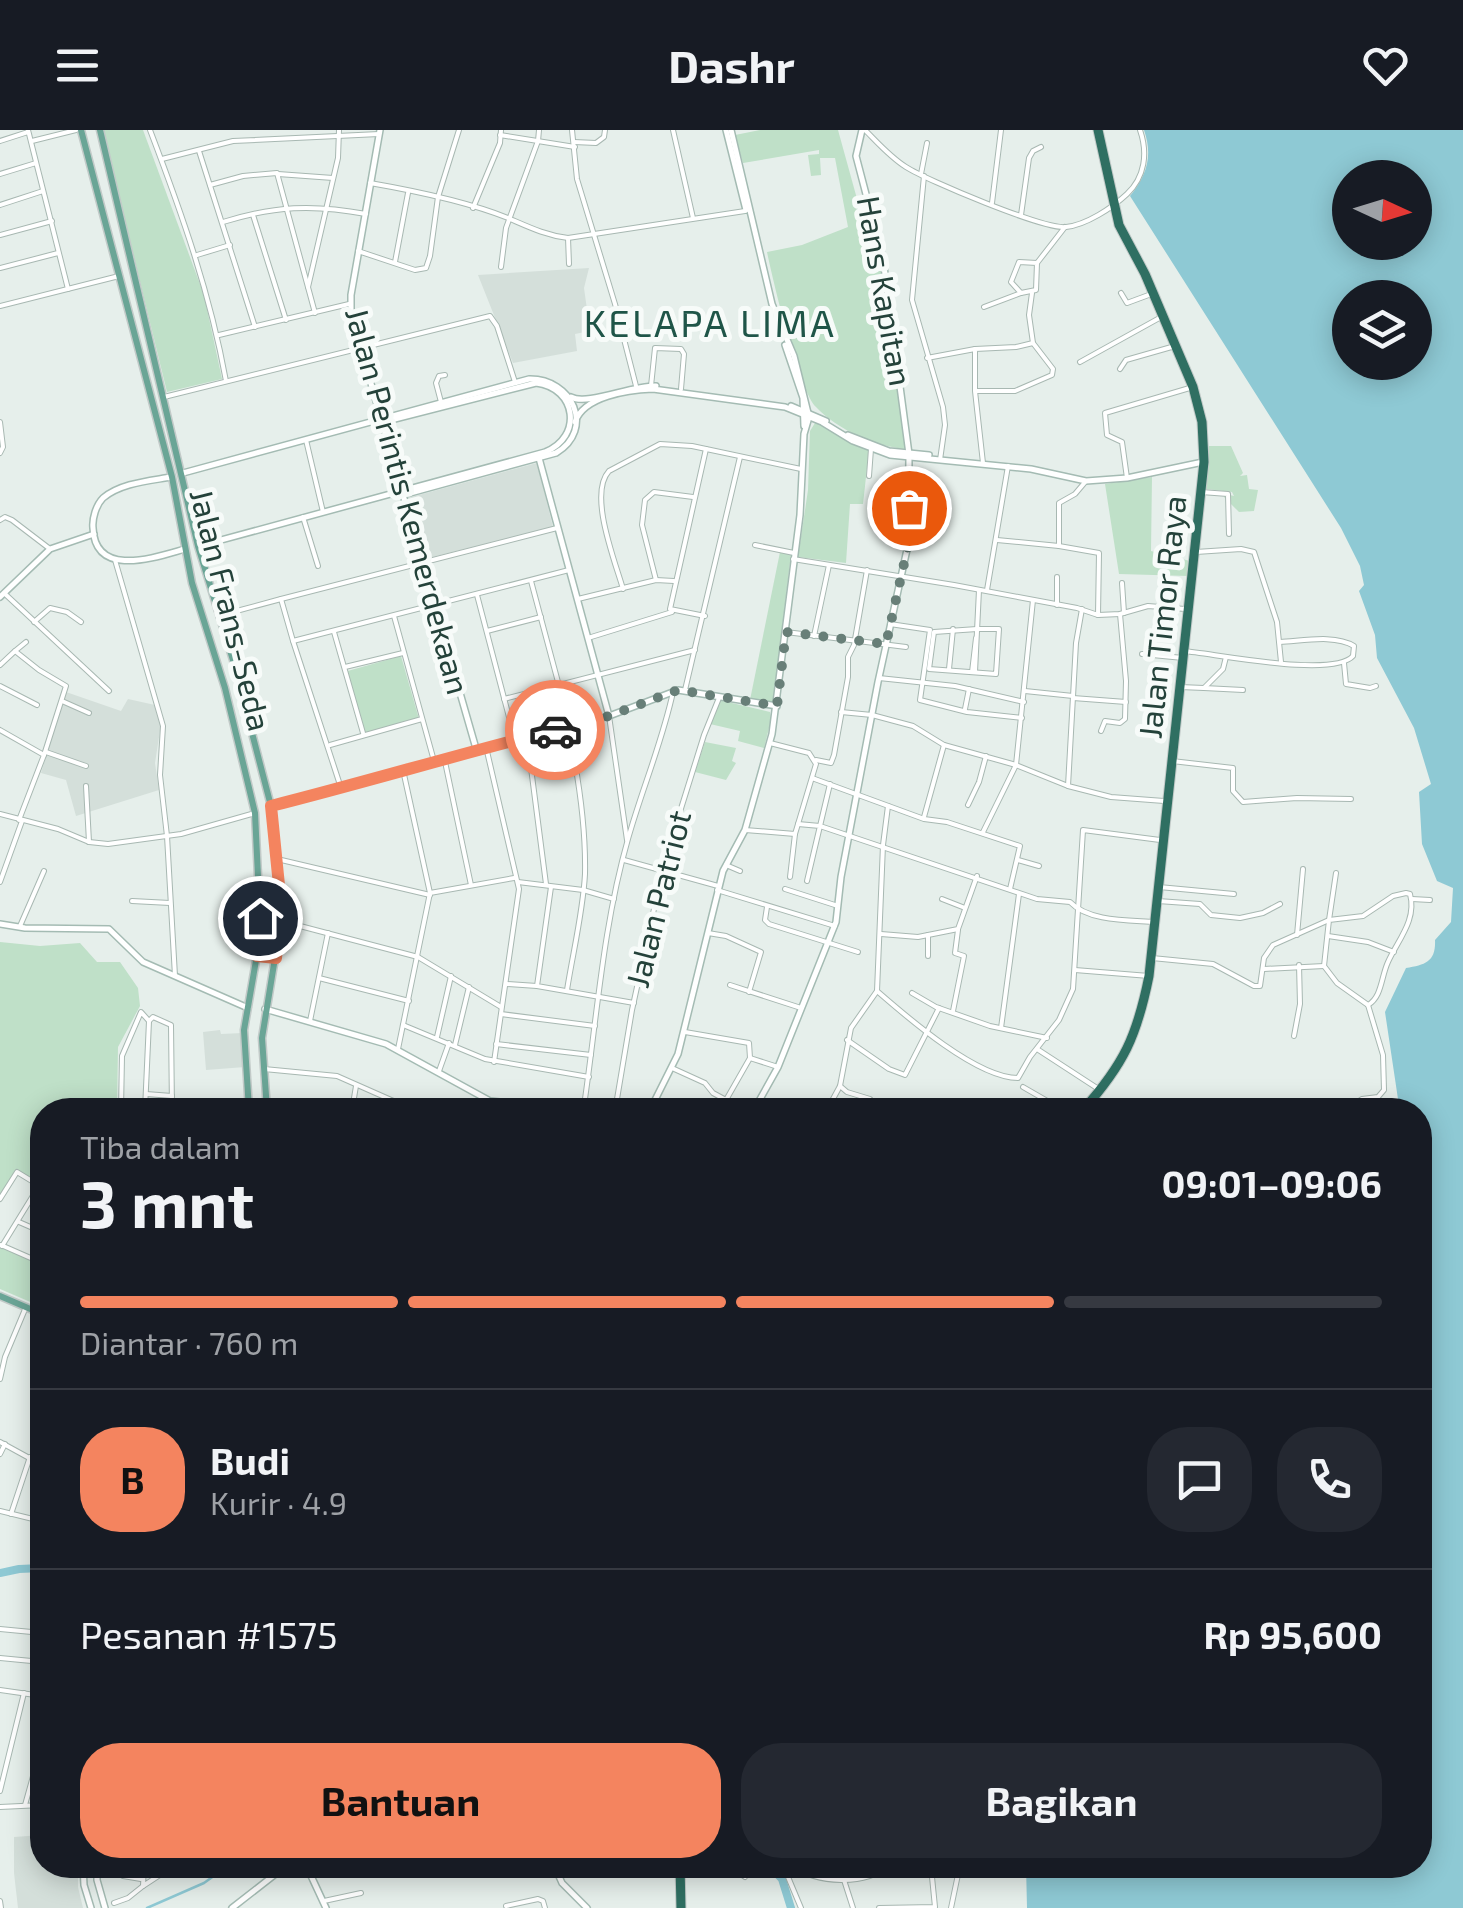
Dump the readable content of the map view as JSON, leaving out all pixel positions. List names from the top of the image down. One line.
{"streets":{"highway":["Jalan Timor Raya"],"main road":["Hans Kapitan","Jalan Perintis Kemerdekaan","Jalan Frans-Seda"],"street":["Jalan Patriot"]},"districts":["KELAPA LIMA"],"north":"right","page":{"header":"Dashr","heading":["3 mnt","Tiba dalam","09:01–09:06"],"panel":["Budi","Kurir · 4.9","Pesanan #1575","Rp 95,600"],"bar":"Diantar · 760 m","round":"B","buttons":["Bantuan","Bagikan"]}}
